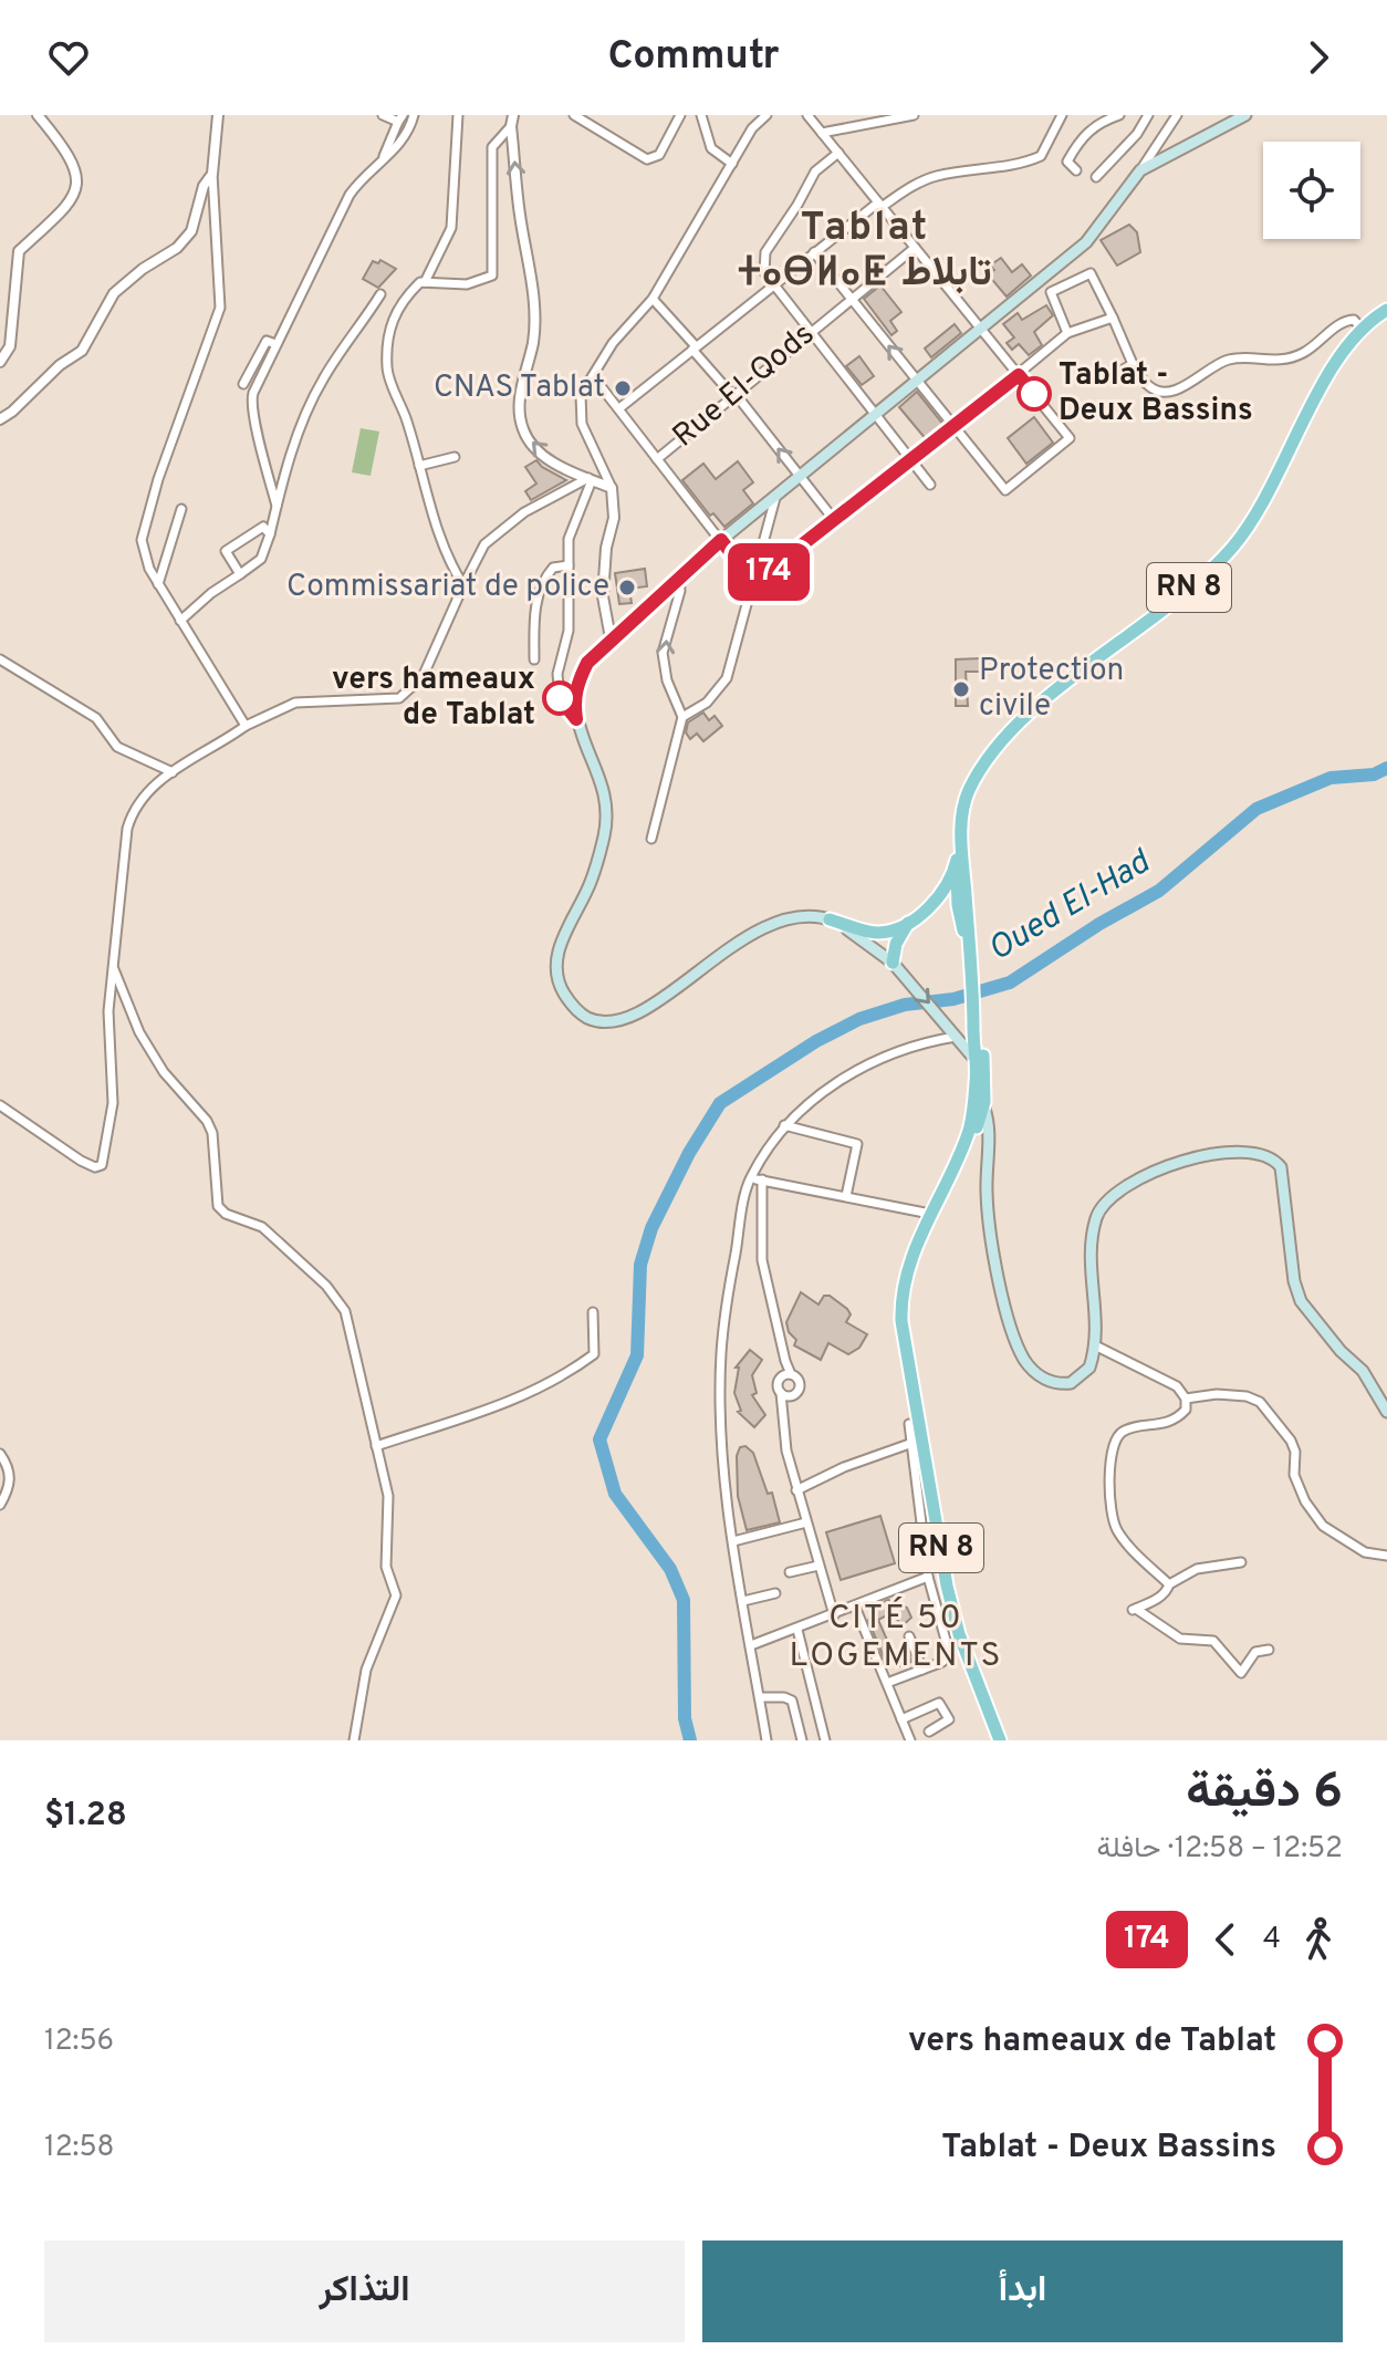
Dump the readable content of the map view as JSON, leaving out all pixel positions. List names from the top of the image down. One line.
{"streets":{"main road":["RN 8"],"street":["Rue El-Qods"]},"districts":["Tablat ⵜⴰⴱⵍⴰⵟ تابلاط","CITÉ 50 LOGEMENTS"],"water":["Oued El-Had"],"places":["CNAS Tablat","Tablat - Deux Bassins","Commissariat de police","Protection civile","vers hameaux de Tablat"],"lines":["bus line 174"],"page":{"header":"Commutr","on_map":"174","heading":["6 دقيقة","12:52 – 12:58 · حافلة","$1.28"],"legs":["4","174"],"list":[{"name":"vers hameaux de Tablat","value":"12:56"},{"name":"Tablat - Deux Bassins","value":"12:58"}],"buttons":["ابدأ","التذاكر"]}}
